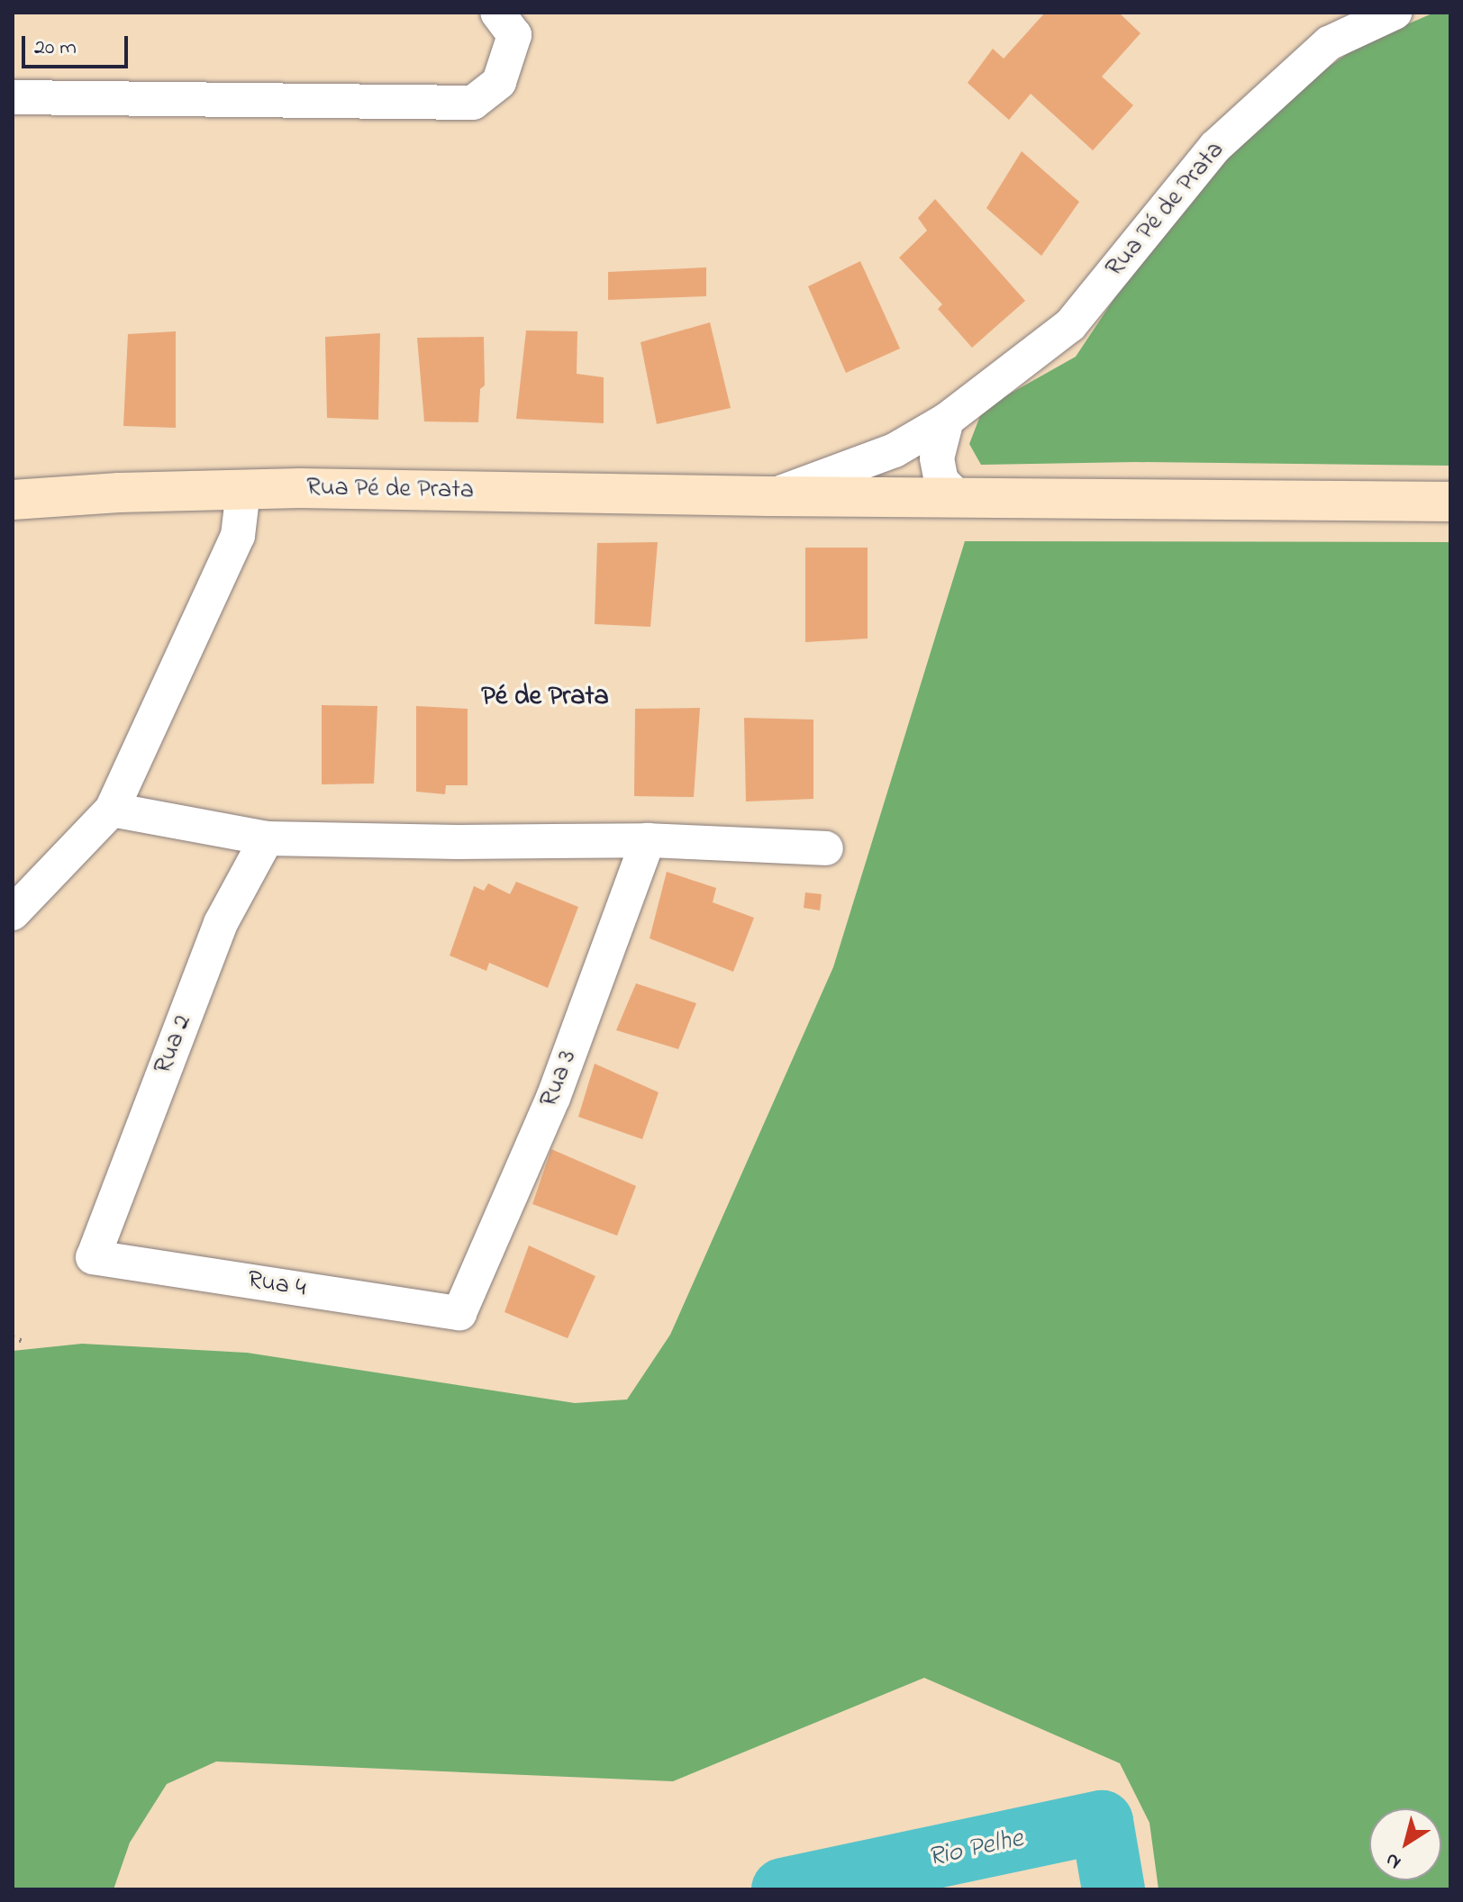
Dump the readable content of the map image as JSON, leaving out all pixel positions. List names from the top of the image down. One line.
{"streets":{"street":["Rua Pé de Prata","Rua 2","Rua 3","Rua 4"]},"crossings":[["Rua 2","Rua 4"],["Rua 3","Rua 4"]],"districts":["Pé de Prata"],"water":["Rio Pelhe"],"scale_bar":"20 m","north":"bottom left"}
